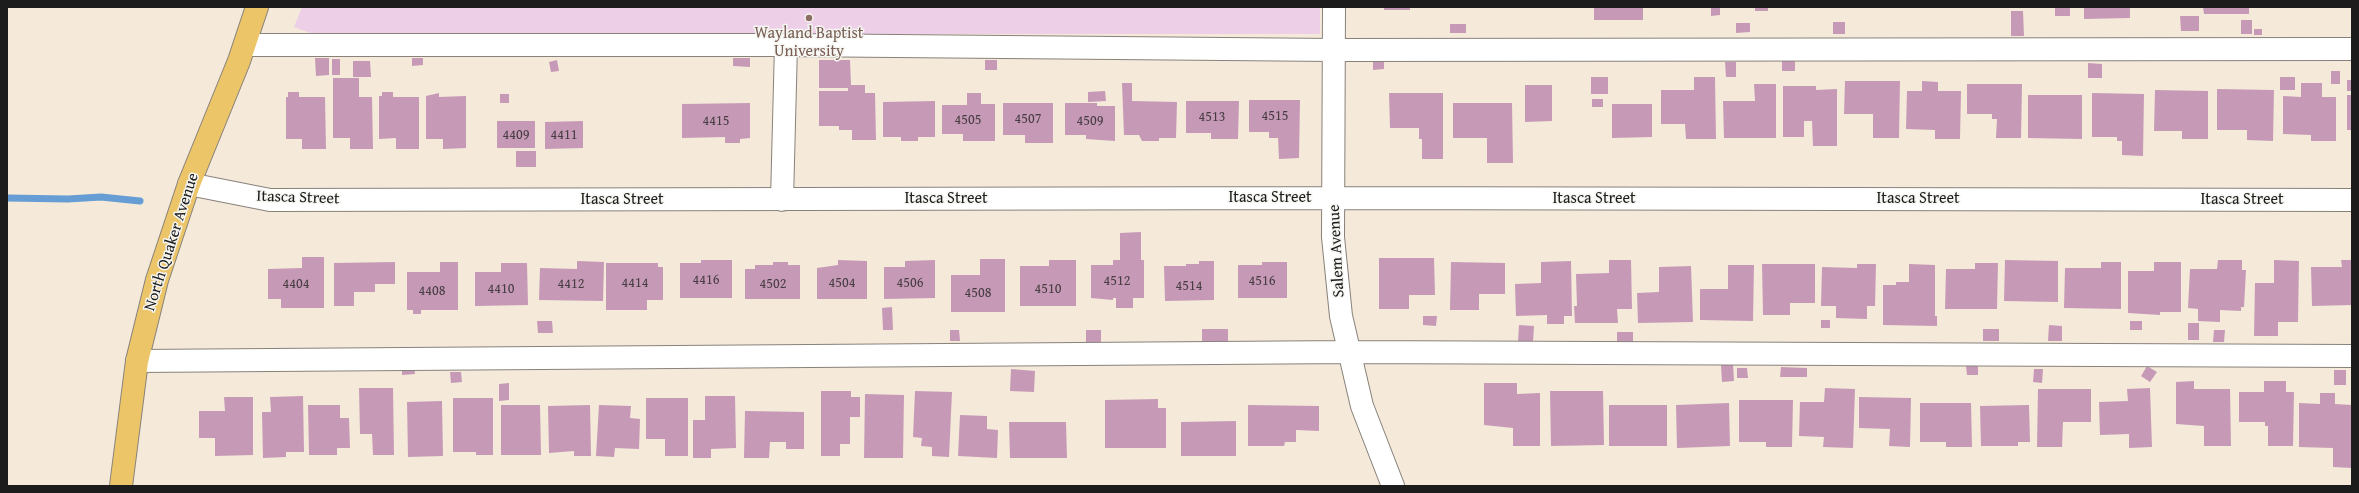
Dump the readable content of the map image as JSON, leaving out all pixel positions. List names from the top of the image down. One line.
{"streets":{"main road":["North Quaker Avenue"],"street":["Itasca Street","Salem Avenue"]},"crossings":[["Itasca Street","North Quaker Avenue"],["Itasca Street","Salem Avenue"]],"places":["Wayland Baptist University"],"house_numbers":["4515","4513","4507","4505","4415","4509","4409","4411","4416","4512","4516","4414","4504","4506","4404","4412","4502","4514","4410","4510","4408","4508"]}
